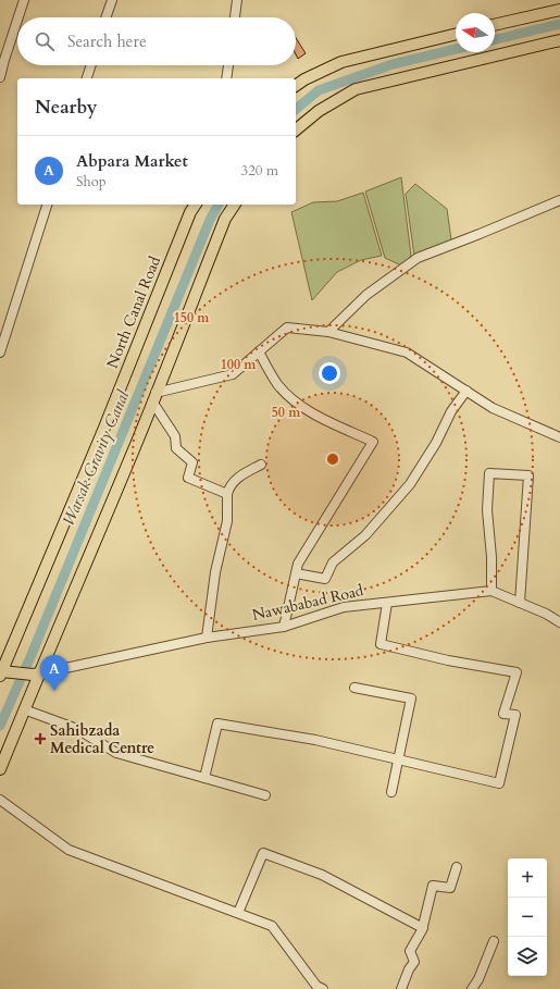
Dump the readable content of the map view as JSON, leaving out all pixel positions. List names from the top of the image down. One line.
{"streets":{"main road":["North Canal Road"],"street":["Nawababad Road"]},"water":["Warsak Gravity Canal"],"places":{"health":["Sahibzada Medical Centre"]},"north":"left","page":{"search":"Search here","heading":"Nearby","list":[{"mark":"A","name":"Abpara Market","note":"Shop","value":"320 m"}],"pins":"A","map_buttons":["+","−"]},"rings":["150 m","100 m","50 m"]}
